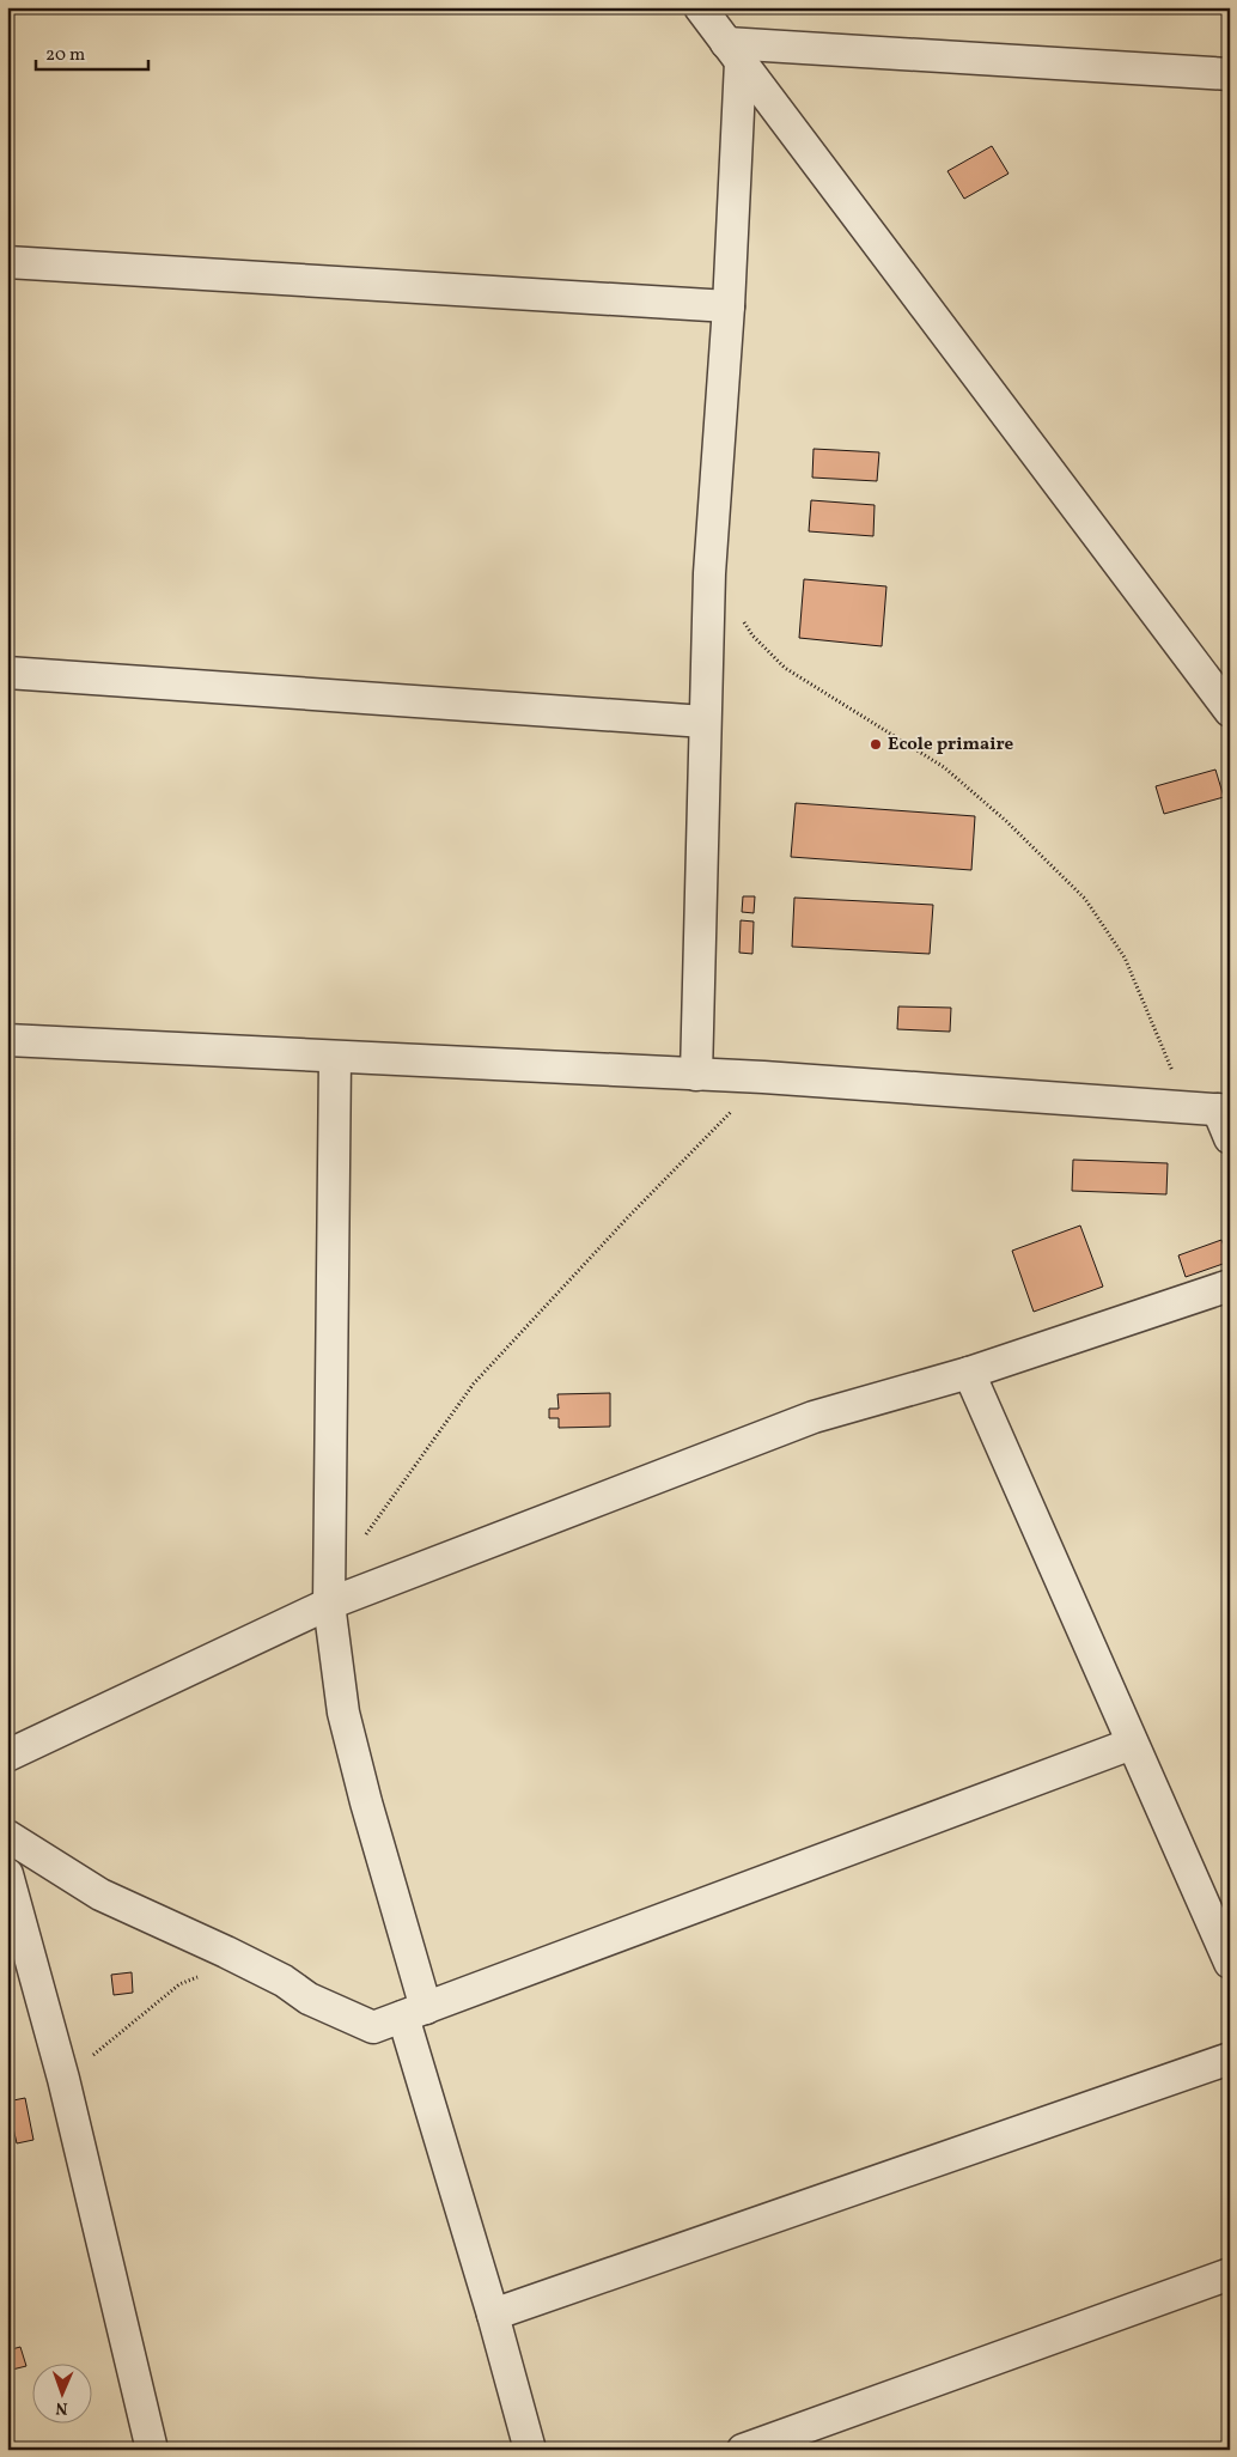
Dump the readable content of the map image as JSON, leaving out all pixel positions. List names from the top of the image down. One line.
{"places":["Ecole primaire"],"scale_bar":"20 m","north":"bottom"}
